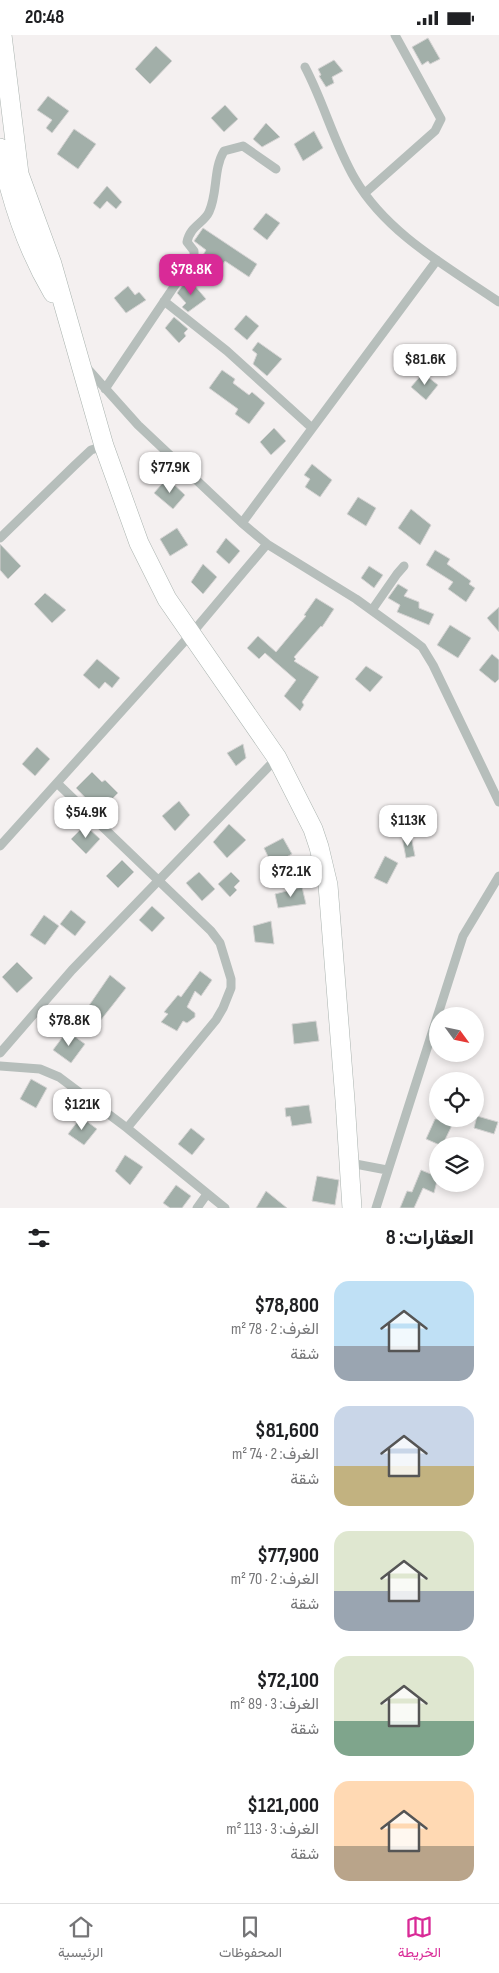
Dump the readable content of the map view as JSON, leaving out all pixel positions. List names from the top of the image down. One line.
{"north":"bottom right","page":{"status":"20:48","price":["$78.8K","$81.6K","$77.9K","$54.9K","$113K","$72.1K","$78.8K","$121K"],"heading":"العقارات: 8","list":[{"name":"$78,800","note":"الغرف: 2 · 78 m² · شقة"},{"name":"$81,600","note":"الغرف: 2 · 74 m² · شقة"},{"name":"$77,900","note":"الغرف: 2 · 70 m² · شقة"},{"name":"$72,100","note":"الغرف: 3 · 89 m² · شقة"},{"name":"$121,000","note":"الغرف: 3 · 113 m² · شقة"}],"tabs":["الخريطة","المحفوظات","الرئيسية"]}}
